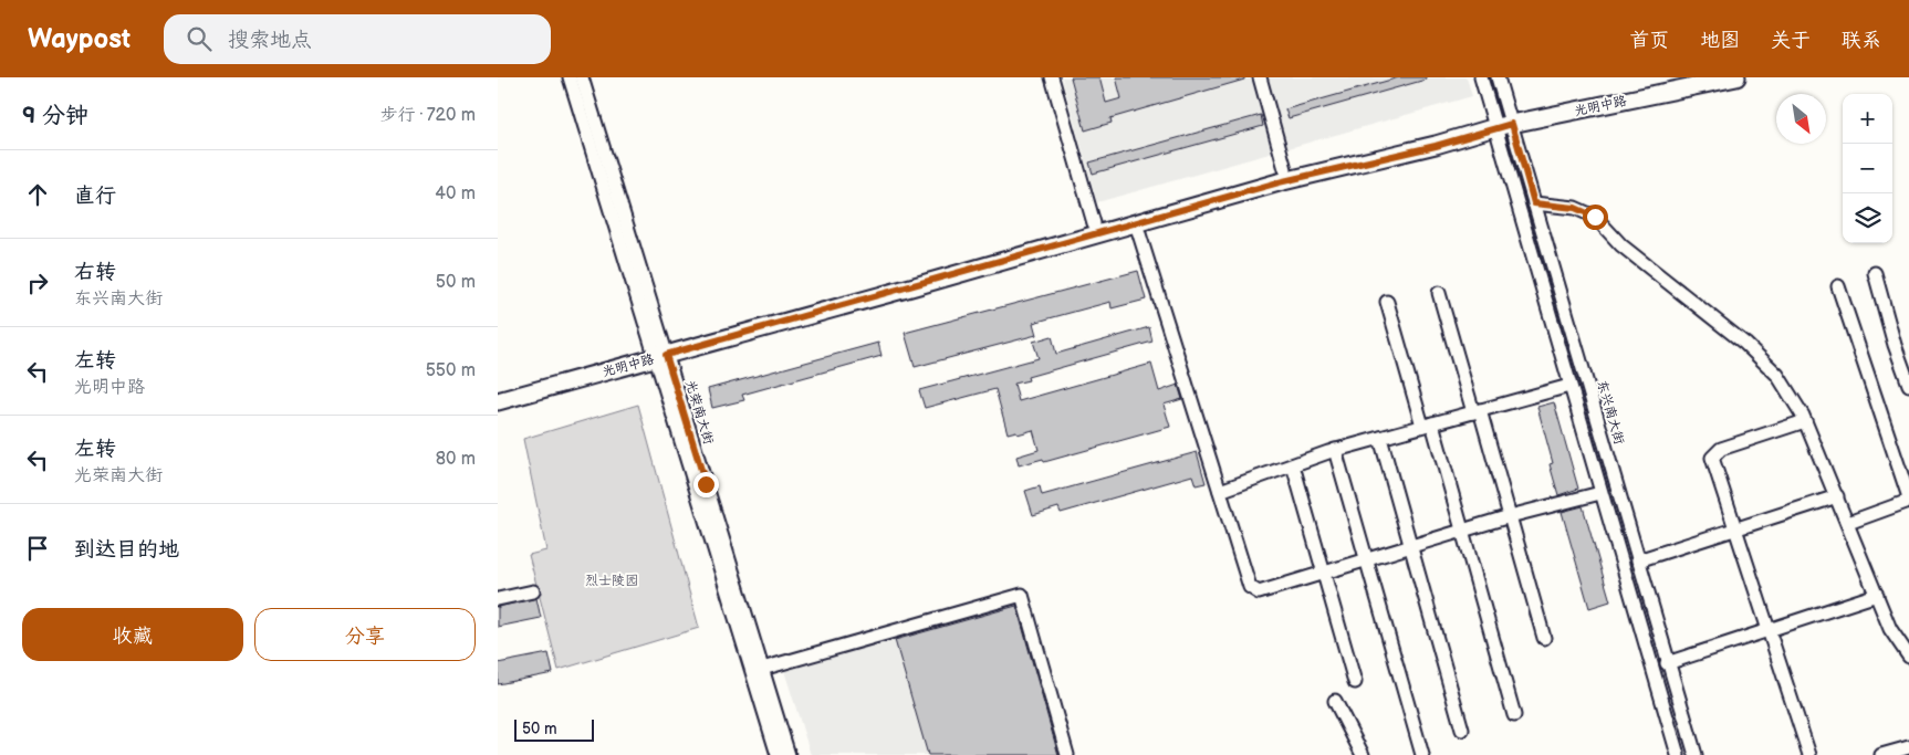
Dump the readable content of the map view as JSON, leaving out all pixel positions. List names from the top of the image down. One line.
{"streets":{"main road":["光明中路"],"street":["光荣南大街","东兴南大街"]},"crossings":[["光明中路","光荣南大街"],["光明中路","东兴南大街"]],"parks":["烈士陵园"],"scale_bar":"50 m","north":"bottom right","page":{"header":"Waypost","search":"搜索地点","nav":["首页","地图","关于","联系"],"heading":["9 分钟","步行 · 720 m"],"map_buttons":["+","−"],"list":[["直行","40 m"],["右转","东兴南大街","50 m"],["左转","光明中路","550 m"],["左转","光荣南大街","80 m"],"到达目的地"],"buttons":["收藏","分享"],"scale":"50 m"}}
